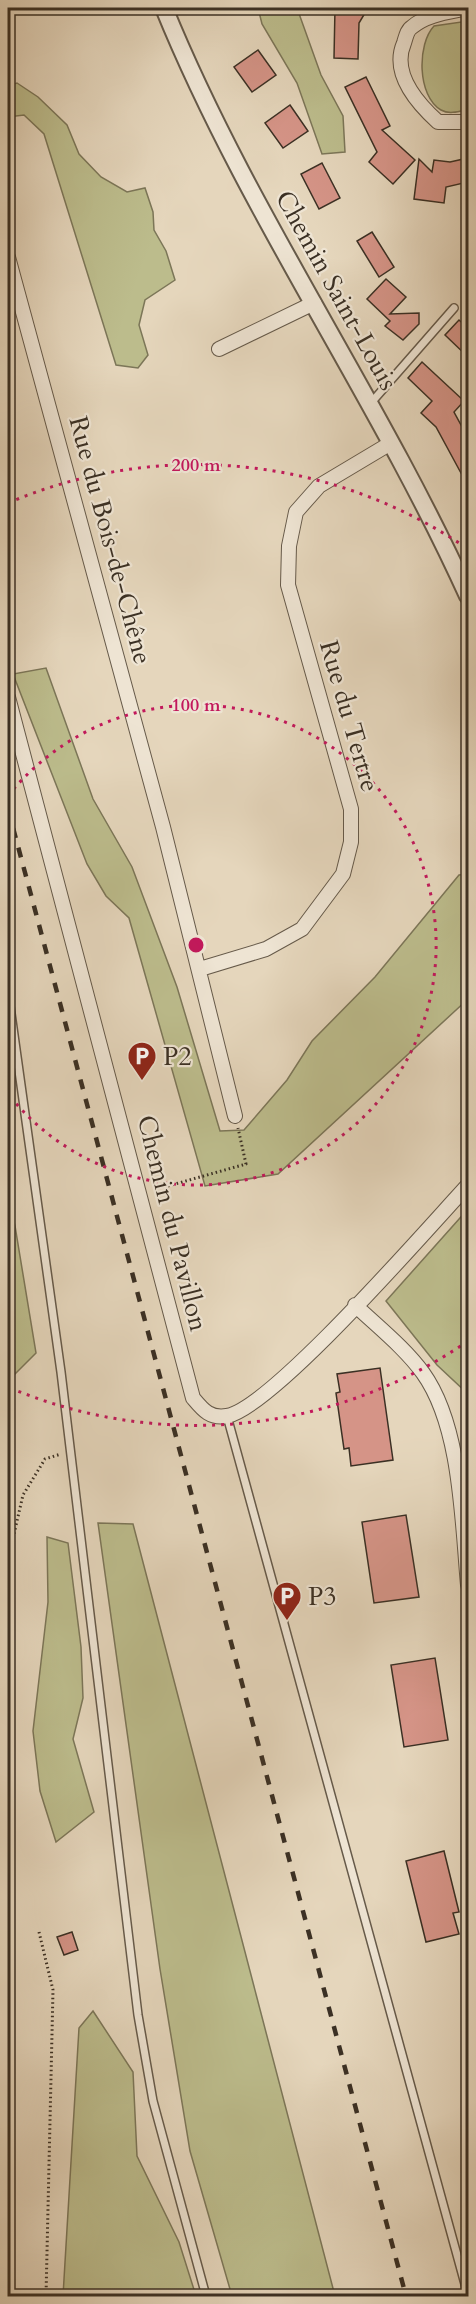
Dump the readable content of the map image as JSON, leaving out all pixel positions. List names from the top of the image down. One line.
{"streets":{"street":["Chemin Saint-Louis","Rue du Bois-de-Chêne","Rue du Tertre","Chemin du Pavillon"]},"crossings":[["Chemin Saint-Louis","Rue du Tertre"],["Rue du Bois-de-Chêne","Rue du Tertre"]],"places":{"parking":["P2","P3"]},"rings":["200 m","100 m"]}
